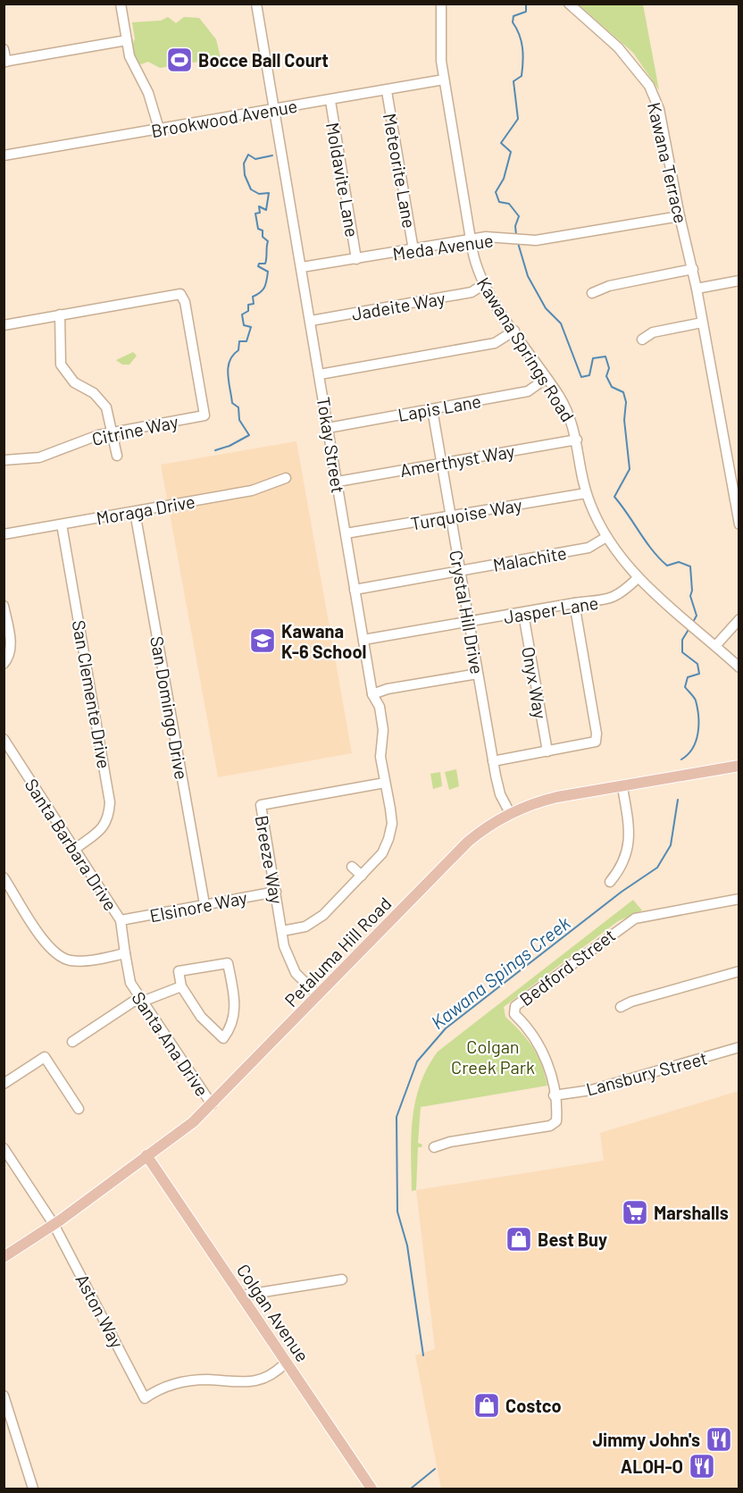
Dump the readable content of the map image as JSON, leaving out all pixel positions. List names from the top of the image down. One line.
{"streets":{"main road":["Petaluma Hill Road","Colgan Avenue"],"street":["Brookwood Avenue","Kawana Terrace","Meteorite Lane","Moldavite Lane","Meda Avenue","Jadeite Way","Kawana Springs Road","Lapis Lane","Citrine Way","Tokay Street","Amerthyst Way","Moraga Drive","Turquoise Way","Malachite","Jasper Lane","Crystal Hill Drive","Onyx Way","San Clemente Drive","San Domingo Drive","Santa Barbara Drive","Breeze Way","Elsinore Way","Bedford Street","Santa Ana Drive","Lansbury Street","Aston Way"]},"crossings":[["Brookwood Avenue","Meteorite Lane"],["Brookwood Avenue","Moldavite Lane"],["Brookwood Avenue","Kawana Springs Road"],["Brookwood Avenue","Tokay Street"],["Kawana Terrace","Meda Avenue"],["Meteorite Lane","Meda Avenue"],["Moldavite Lane","Meda Avenue"],["Meda Avenue","Kawana Springs Road"],["Meda Avenue","Tokay Street"],["Jadeite Way","Kawana Springs Road"],["Jadeite Way","Tokay Street"],["Kawana Springs Road","Lapis Lane"],["Kawana Springs Road","Amerthyst Way"],["Kawana Springs Road","Turquoise Way"],["Kawana Springs Road","Malachite"],["Kawana Springs Road","Jasper Lane"],["Lapis Lane","Tokay Street"],["Lapis Lane","Crystal Hill Drive"],["Tokay Street","Amerthyst Way"],["Tokay Street","Turquoise Way"],["Tokay Street","Malachite"],["Tokay Street","Jasper Lane"],["Tokay Street","Breeze Way"],["Amerthyst Way","Crystal Hill Drive"],["Moraga Drive","San Clemente Drive"],["Moraga Drive","San Domingo Drive"],["Turquoise Way","Crystal Hill Drive"],["Malachite","Crystal Hill Drive"],["Jasper Lane","Crystal Hill Drive"],["Jasper Lane","Onyx Way"],["Crystal Hill Drive","Petaluma Hill Road"],["San Clemente Drive","Santa Barbara Drive"],["San Domingo Drive","Elsinore Way"],["Santa Barbara Drive","Elsinore Way"],["Santa Barbara Drive","Santa Ana Drive"],["Breeze Way","Elsinore Way"],["Breeze Way","Petaluma Hill Road"],["Petaluma Hill Road","Santa Ana Drive"],["Petaluma Hill Road","Aston Way"],["Petaluma Hill Road","Colgan Avenue"],["Bedford Street","Lansbury Street"],["Aston Way","Colgan Avenue"]],"water":["Kawana Spings Creek"],"parks":["Colgan Creek Park"],"places":{"sports":["Bocce Ball Court"],"school or university":["Kawana K-6 School"],"supermarket":["Marshalls"],"shop":["Best Buy","Costco"],"restaurant":["Jimmy John's","ALOH-O"]}}
